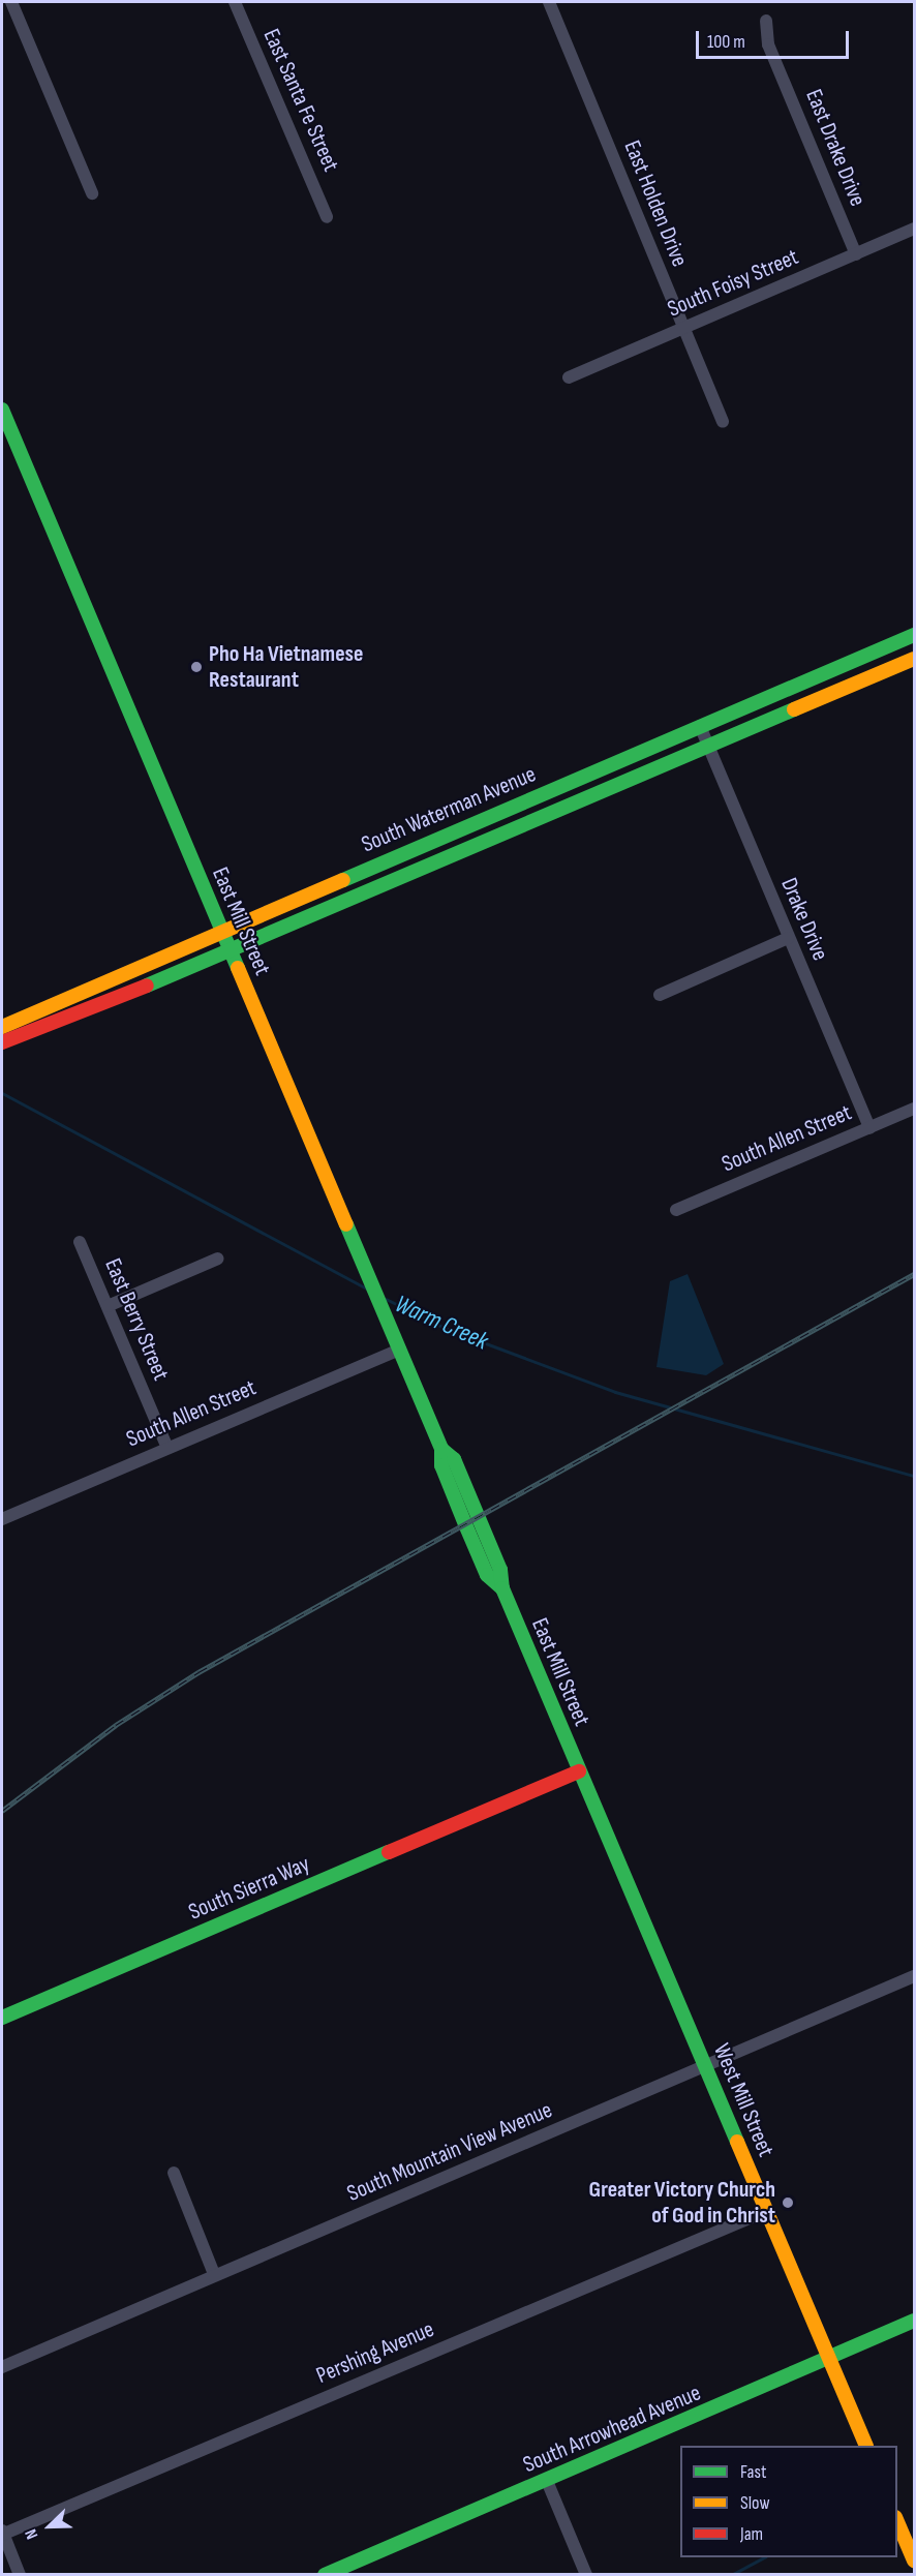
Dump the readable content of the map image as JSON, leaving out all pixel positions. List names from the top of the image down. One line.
{"streets":{"main road":["South Waterman Avenue","East Mill Street","South Sierra Way","West Mill Street","South Arrowhead Avenue"],"street":["East Santa Fe Street","East Drake Drive","East Holden Drive","South Foisy Street","Drake Drive","South Allen Street","East Berry Street","South Mountain View Avenue","Pershing Avenue"]},"crossings":[["East Drake Drive","South Foisy Street"],["East Holden Drive","South Foisy Street"],["South Waterman Avenue","Drake Drive"],["South Waterman Avenue","East Mill Street"],["Drake Drive","South Allen Street"],["East Mill Street","South Allen Street"],["East Mill Street","South Sierra Way"],["East Mill Street","West Mill Street"],["South Allen Street","East Berry Street"],["South Sierra Way","West Mill Street"],["West Mill Street","South Mountain View Avenue"],["West Mill Street","Pershing Avenue"],["West Mill Street","South Arrowhead Avenue"]],"water":["Warm Creek"],"places":["Pho Ha Vietnamese Restaurant","Greater Victory Church of God in Christ"],"legend":["Fast","Slow","Jam"],"scale_bar":"100 m","north":"bottom left"}
